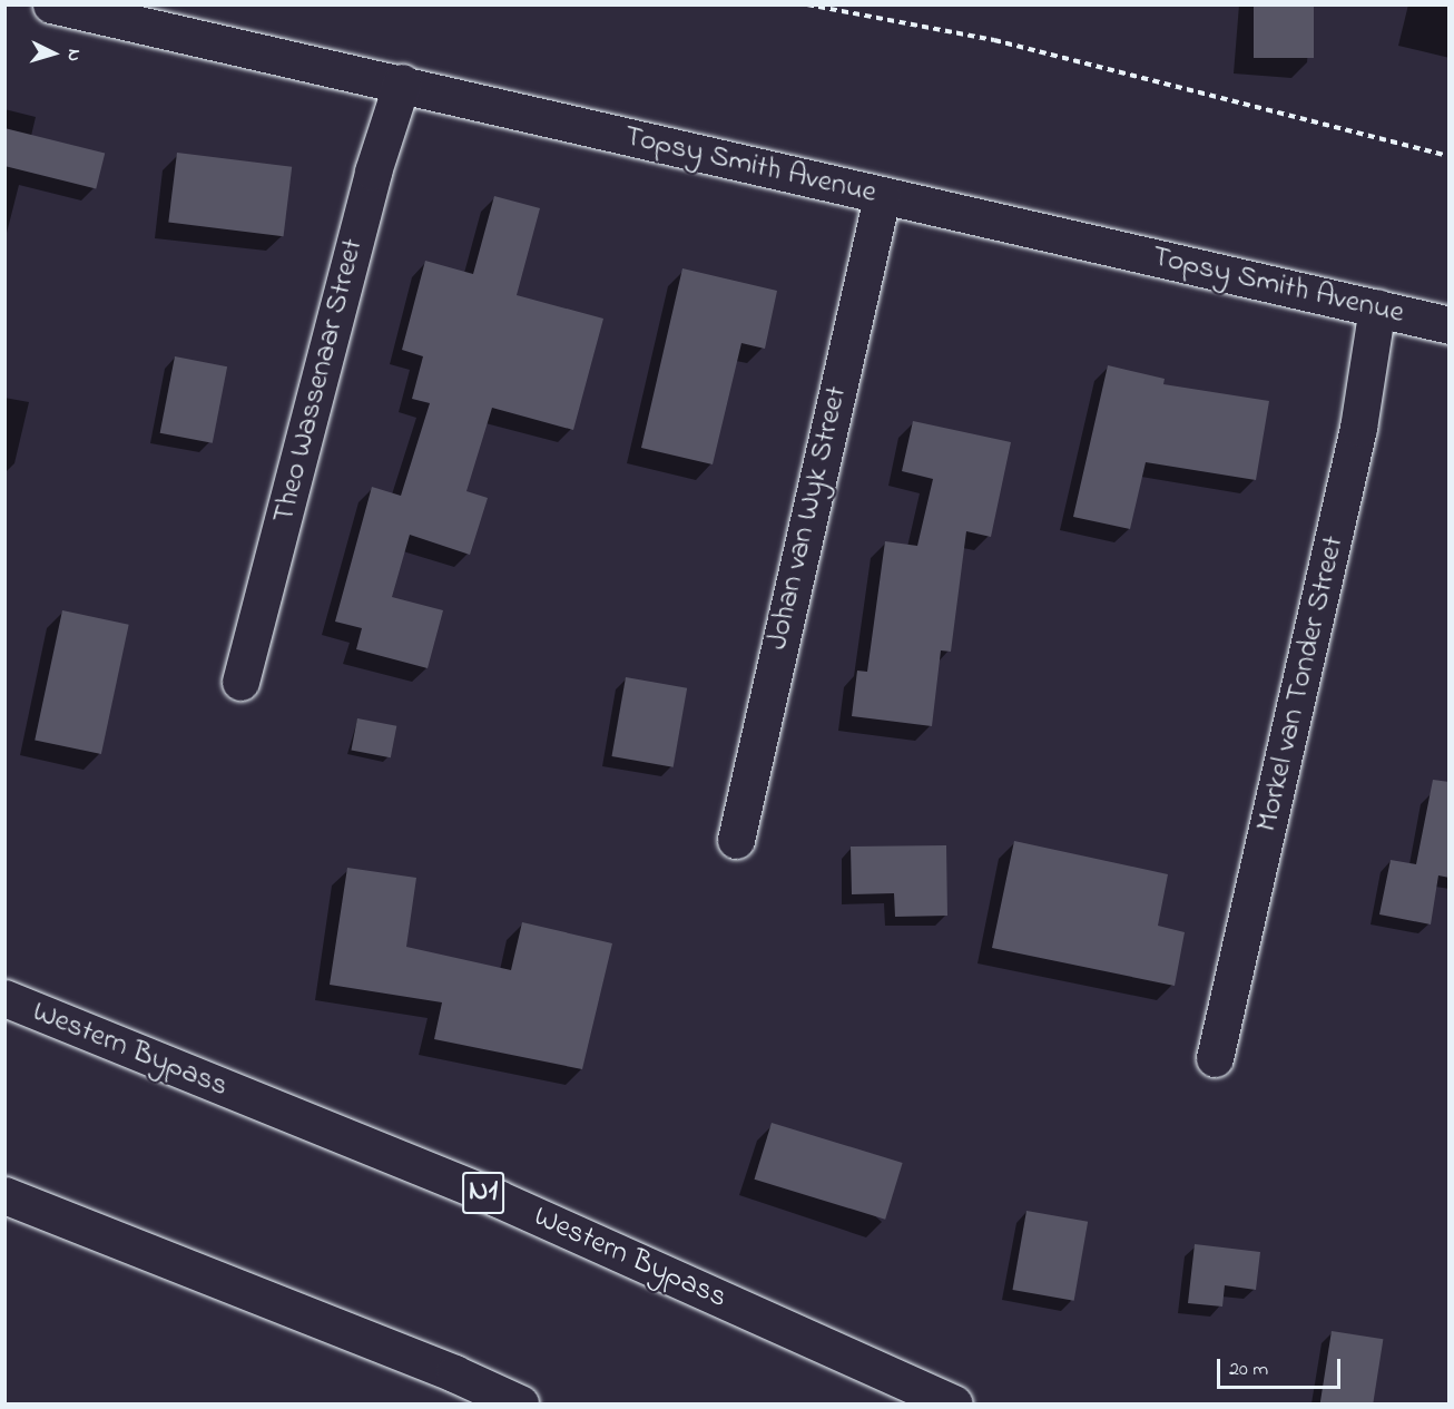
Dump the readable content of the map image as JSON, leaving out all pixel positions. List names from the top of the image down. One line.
{"streets":{"main road":["Topsy Smith Avenue","Theo Wassenaar Street","Johan van Wyk Street","Morkel van Tonder Street","Western Bypass","N1"]},"crossings":[["Topsy Smith Avenue","Theo Wassenaar Street"],["Topsy Smith Avenue","Johan van Wyk Street"],["Topsy Smith Avenue","Morkel van Tonder Street"]],"scale_bar":"20 m","north":"right"}
